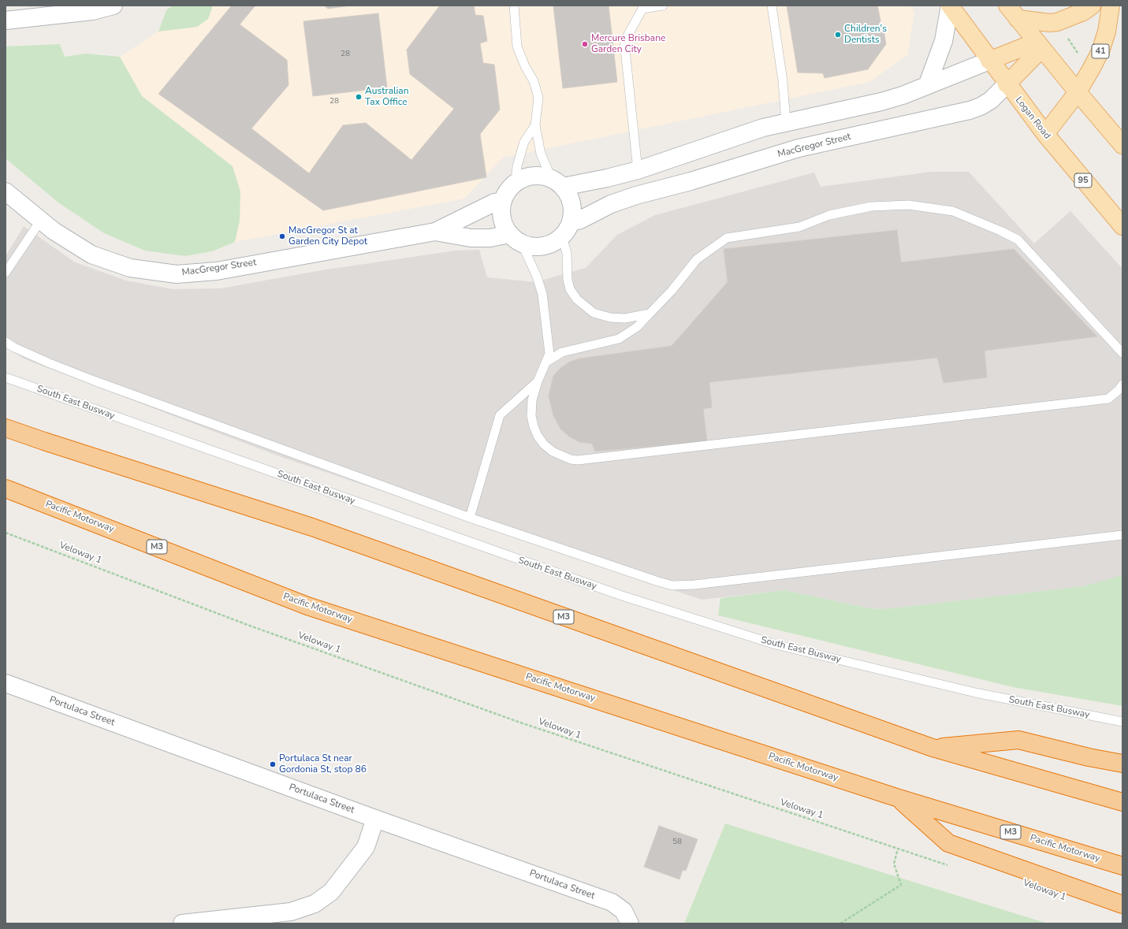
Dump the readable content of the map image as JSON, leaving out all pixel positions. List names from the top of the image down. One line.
{"streets":{"highway":["Pacific Motorway","M3"],"main road":["41","Logan Road","MacGregor Street","95"],"street":["Portulaca Street"],"lane":["South East Busway"],"path":["Veloway 1"]},"crossings":[["41","Logan Road"],["Logan Road","MacGregor Street"]],"places":["Children's Dentists","Mercure Brisbane Garden City","Australian Tax Office","MacGregor St at Garden City Depot","Portulaca St near Gordonia St, stop 86"],"house_numbers":["28","28","58"]}
